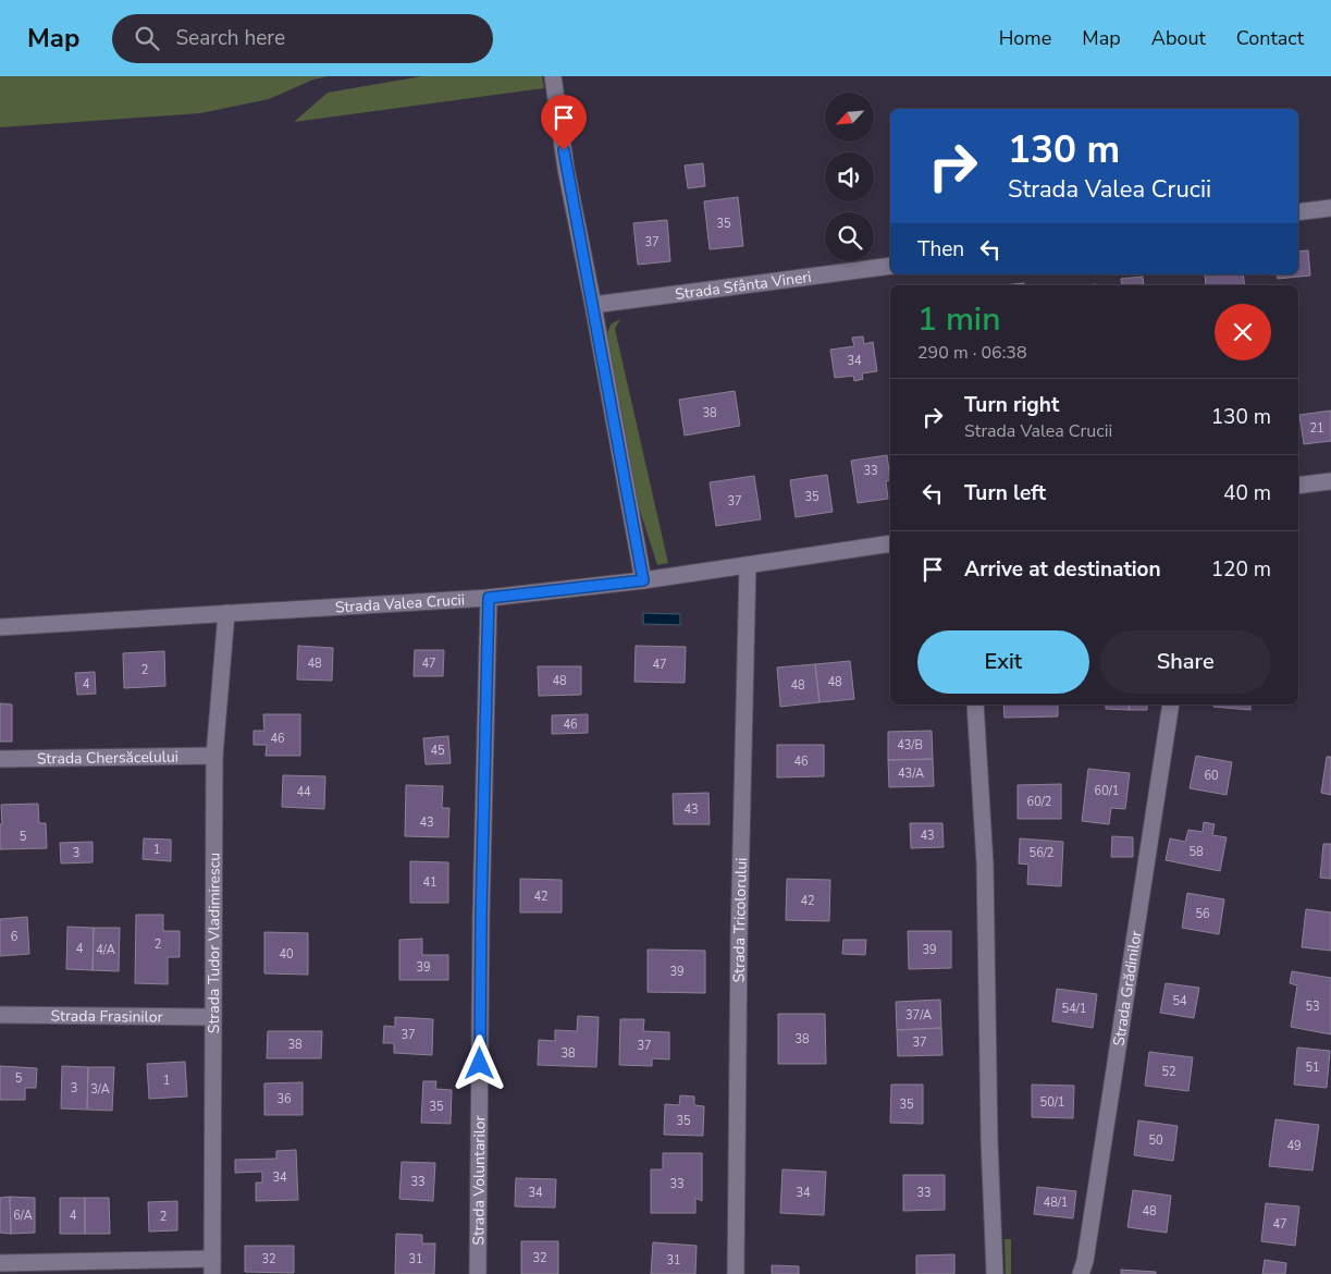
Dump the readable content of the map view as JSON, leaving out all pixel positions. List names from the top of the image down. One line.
{"streets":{"street":["Strada Sfânta Vineri","Strada Valea Crucii","Strada Chersăcelului","Strada Tricolorului","Strada Tudor Vladimirescu","Strada Grădinilor","Strada Frasinilor","Strada Voluntarilor"]},"crossings":[["Strada Valea Crucii","Strada Tricolorului"],["Strada Valea Crucii","Strada Tudor Vladimirescu"],["Strada Valea Crucii","Strada Voluntarilor"],["Strada Chersăcelului","Strada Tudor Vladimirescu"],["Strada Tudor Vladimirescu","Strada Frasinilor"]],"house_numbers":["35","37","34","38","21","33","35","37","48","47","47","2","48","48","4","48","46","46","43/B","45","46","43/A","60","60/1","44","60/2","43","43","43","5","1","58","3","56/2","41","42","42","56","6","2","4","4/A","39","40","39","39","54","53","54/1","37/A","37","38","37","38","37","38","51","52","5","1","3","3/A","36","50/1","35","35","35","50","49","34","33","33","34","34","33","48/1","48","6/A","4","2","47","32","32","31","31"],"north":"bottom left","page":{"header":"Map","search":"Search here","nav":["Home","Map","About","Contact"],"turn":["130 m","Strada Valea Crucii"],"then":"Then","heading":["1 min","290 m · 06:38"],"list":[{"name":"Turn right","note":"Strada Valea Crucii","value":"130 m"},{"name":"Turn left","value":"40 m"},{"name":"Arrive at destination","value":"120 m"}],"buttons":["Exit","Share"]}}
